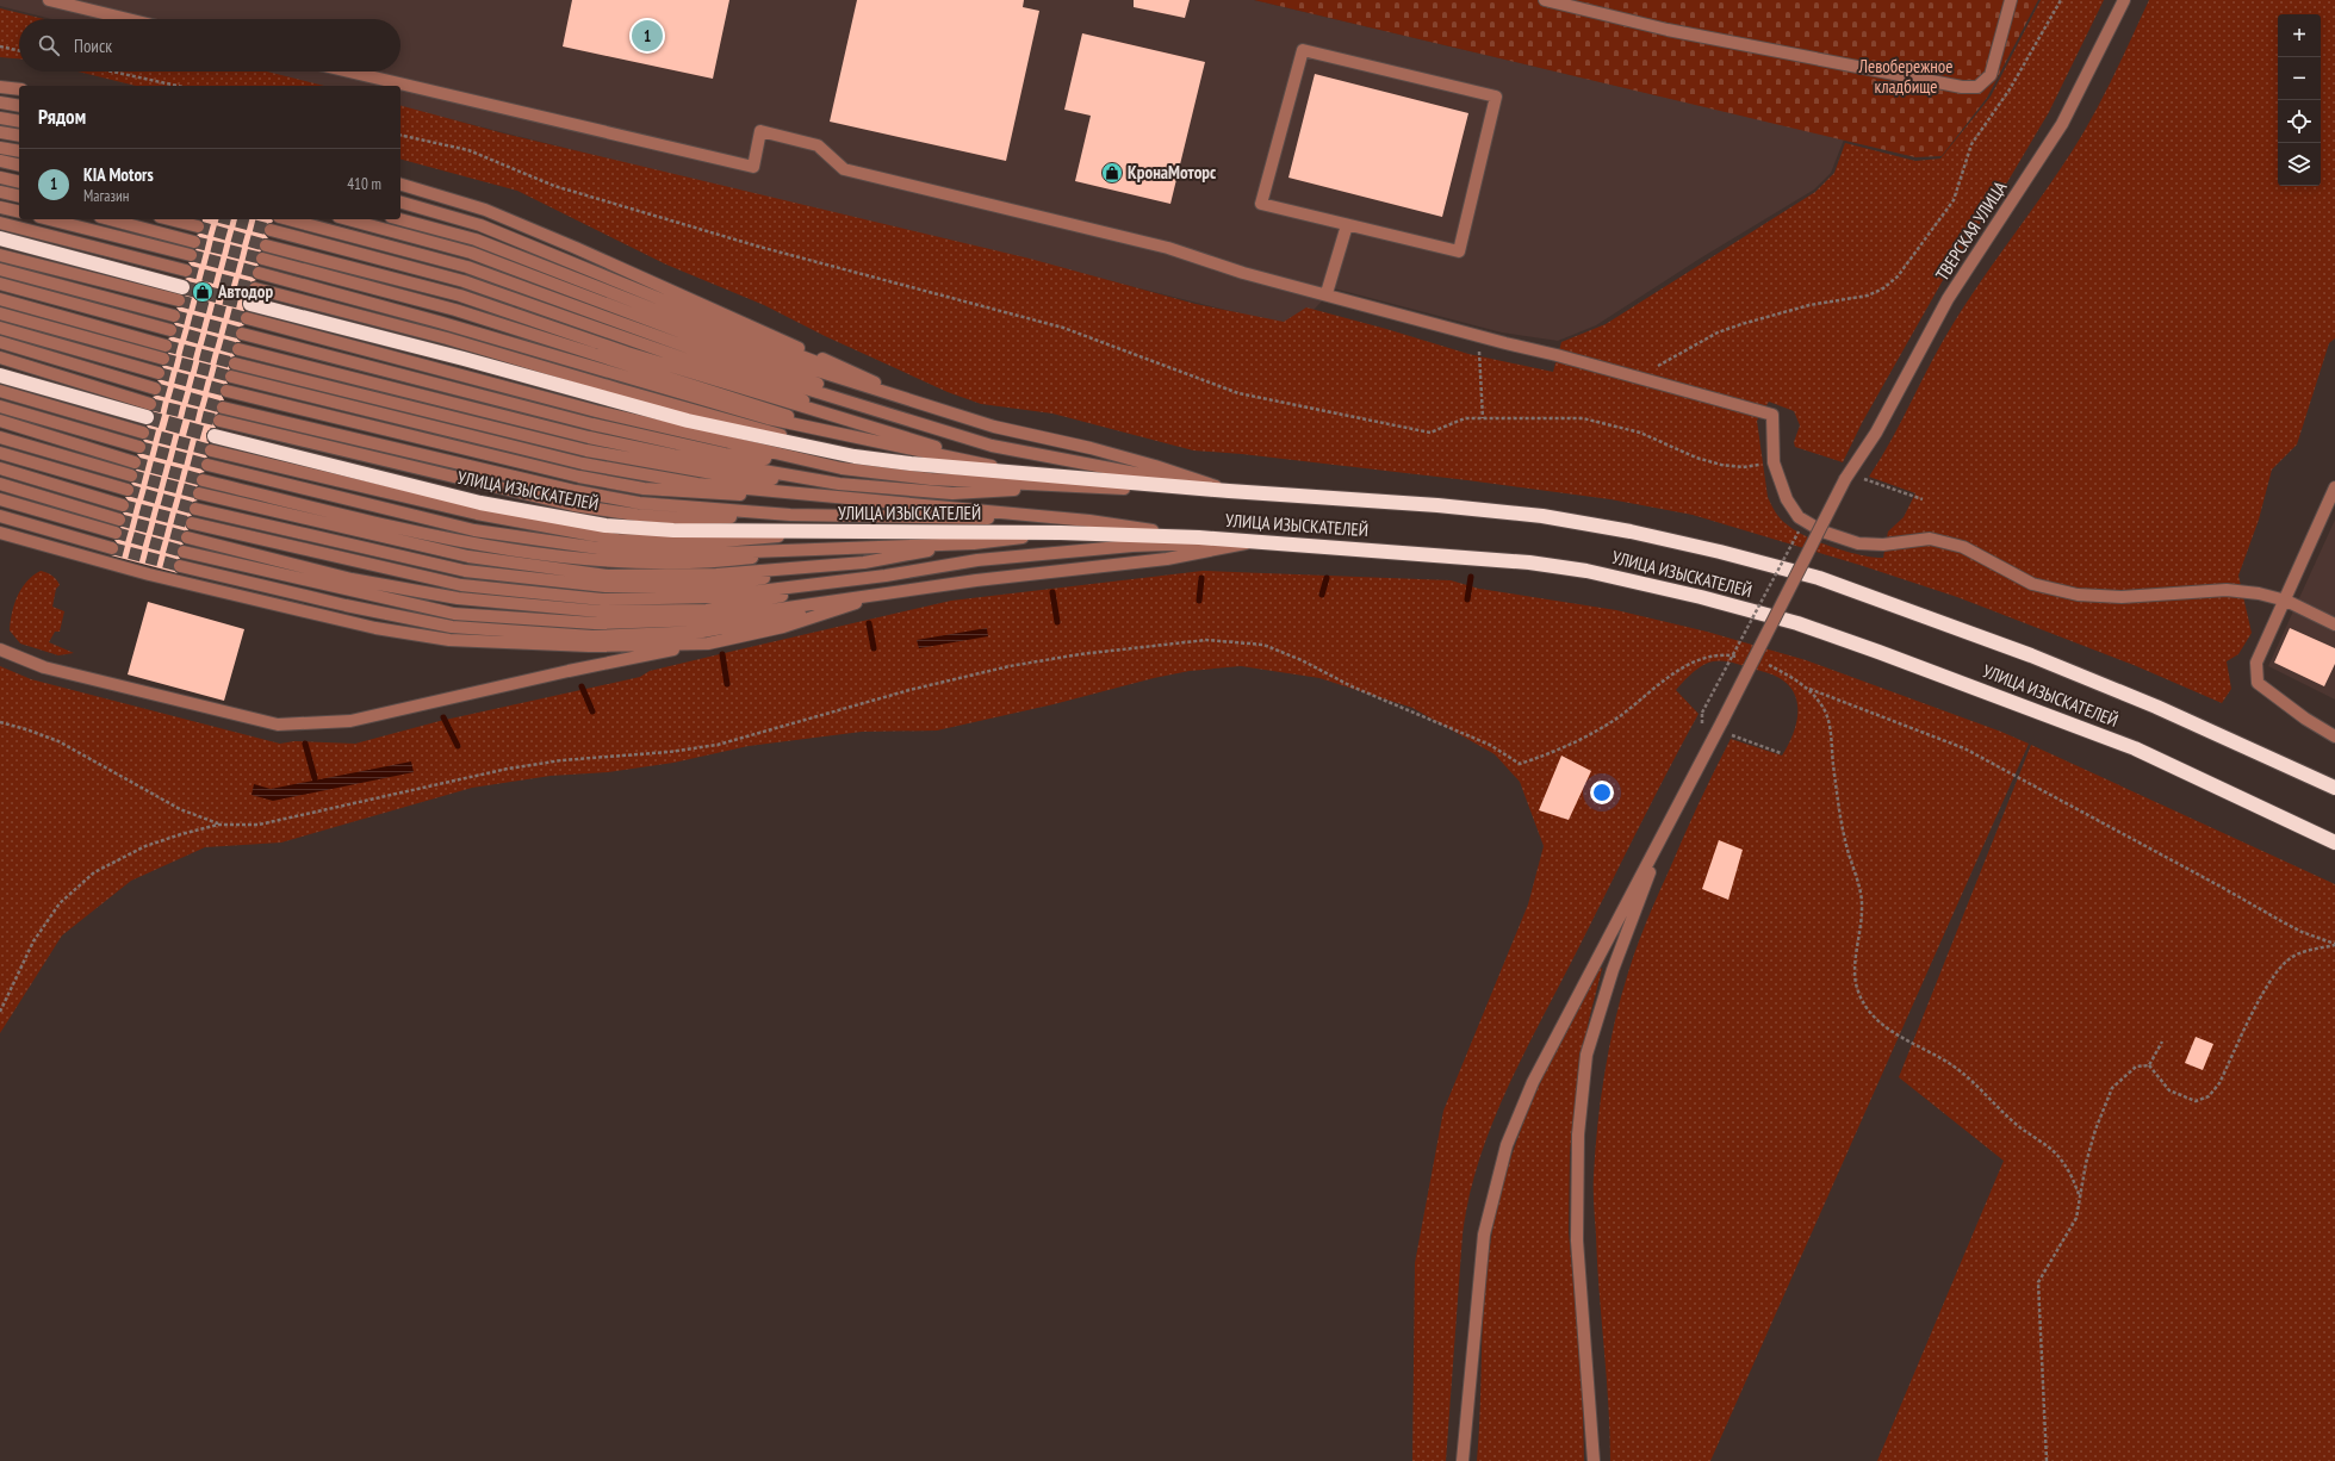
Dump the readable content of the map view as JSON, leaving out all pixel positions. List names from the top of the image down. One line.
{"streets":{"highway":["УЛИЦА ИЗЫСКАТЕЛЕЙ"],"street":["ТВЕРСКАЯ УЛИЦА"]},"parks":["Левобережное кладбище"],"places":{"shop":["КронаМоторс","Автодор"]},"page":{"map_buttons":["+","−"],"pins":"1","search":"Поиск","heading":"Рядом","list":[{"mark":"1","name":"KIA Motors","note":"Магазин","value":"410 m"}]}}
